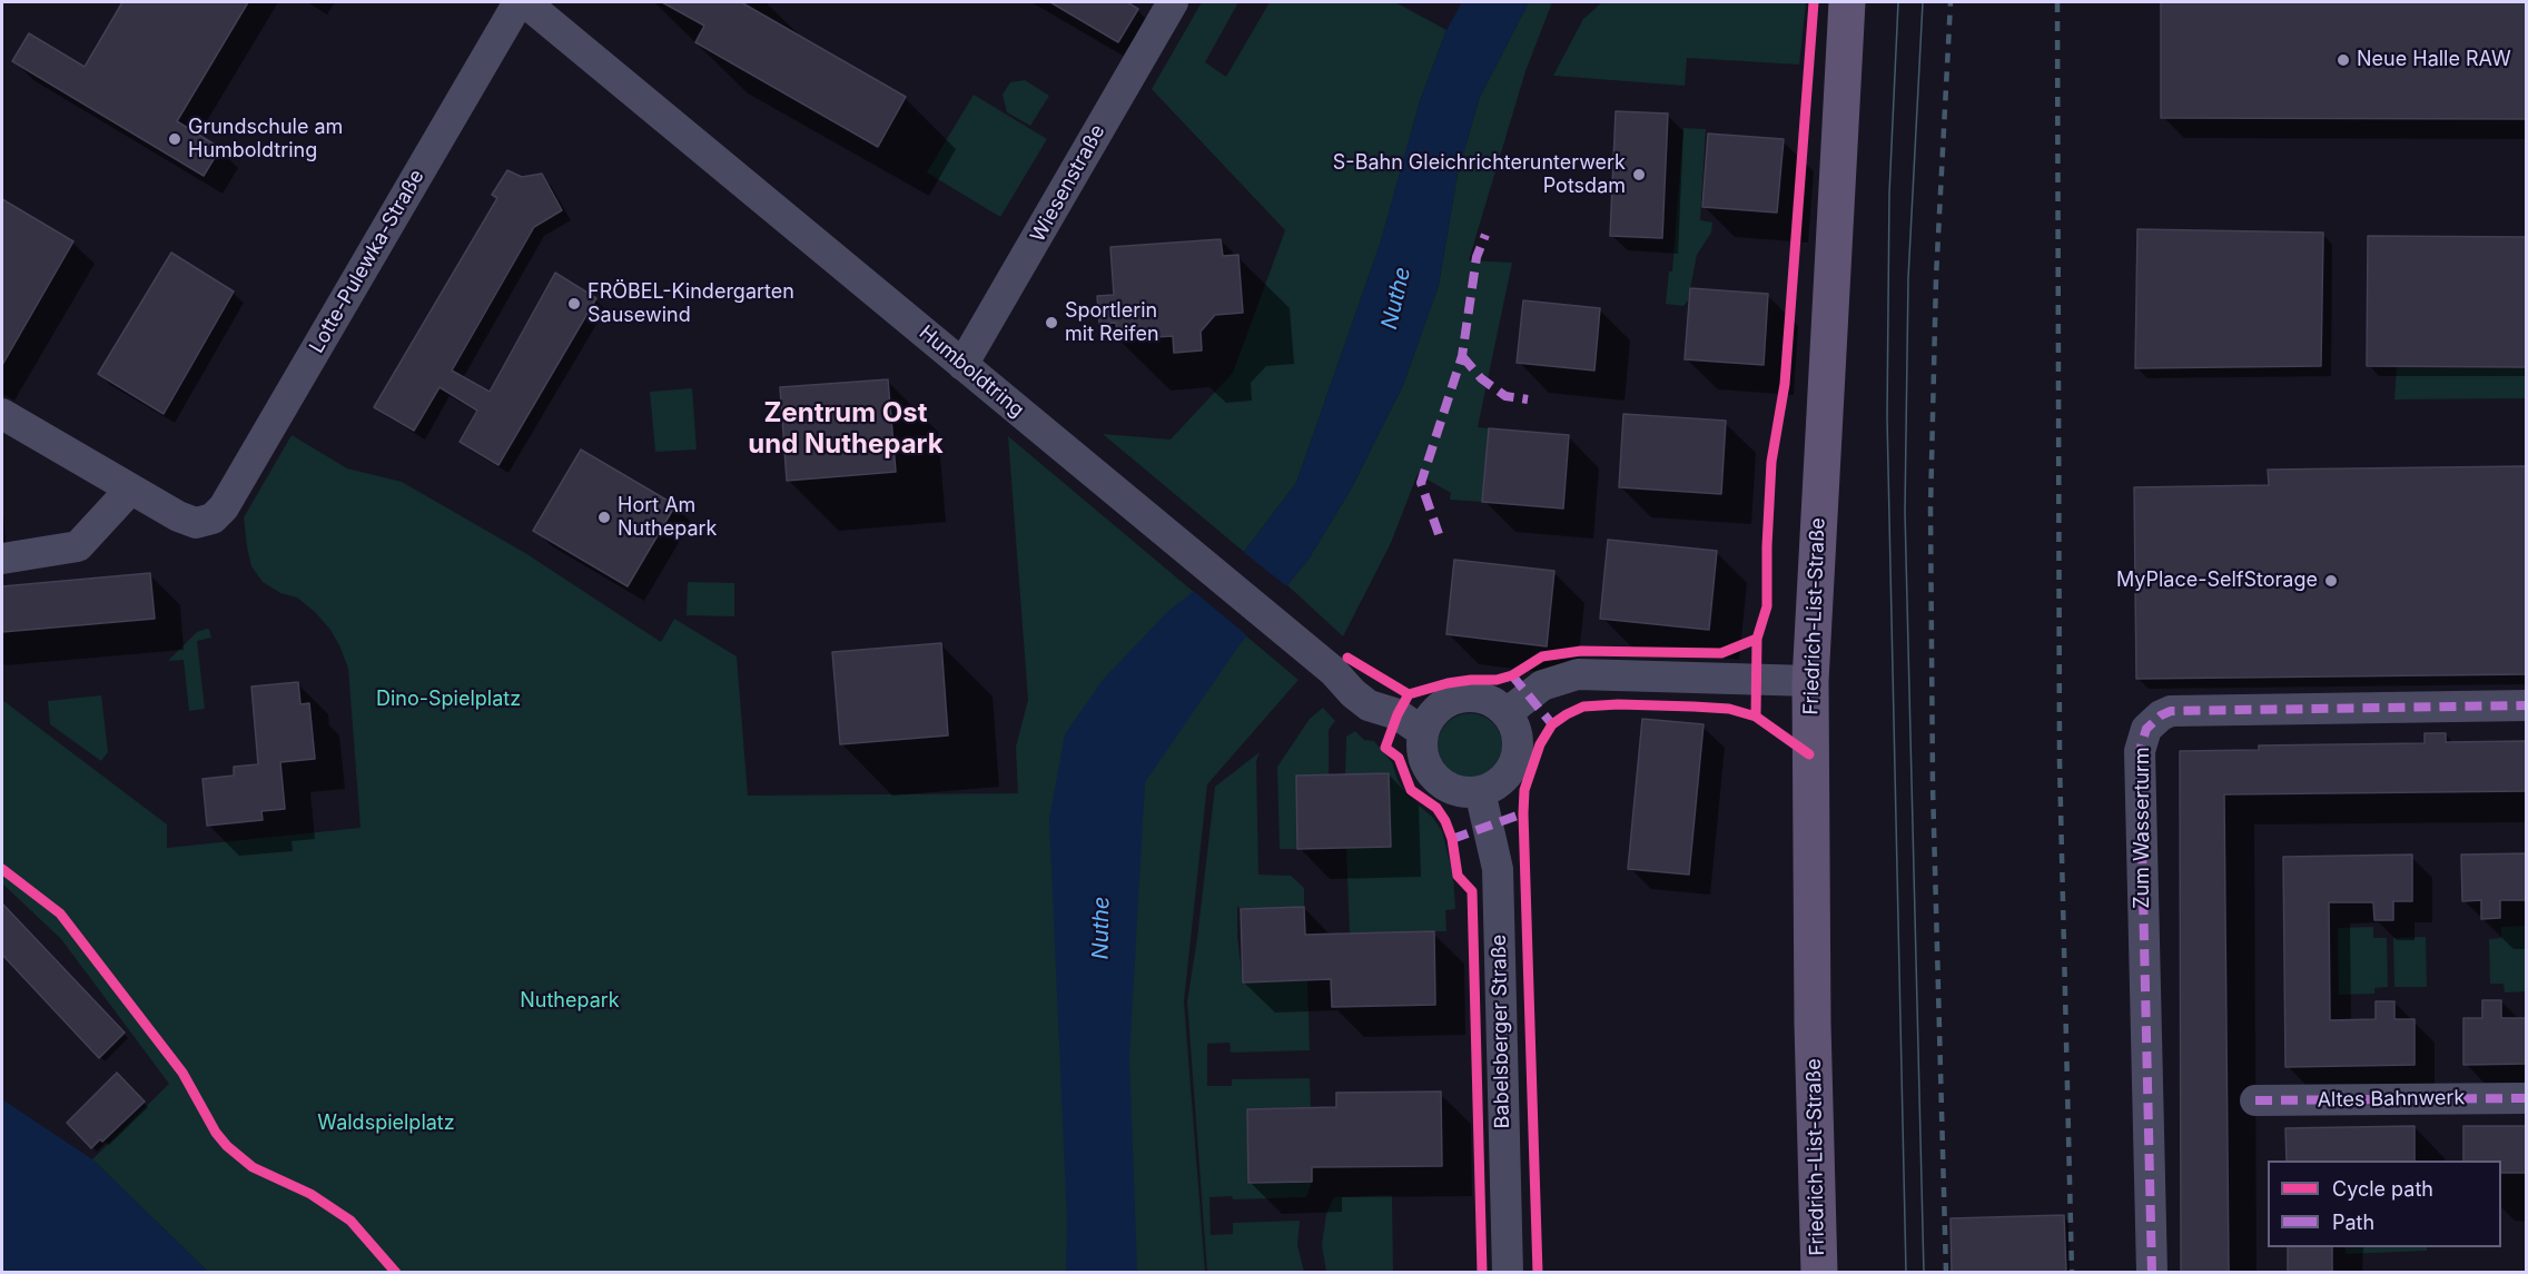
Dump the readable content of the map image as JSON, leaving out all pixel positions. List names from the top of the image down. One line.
{"streets":{"main road":["Friedrich-List-Straße"],"street":["Wiesenstraße","Lotte-Pulewka-Straße","Humboldtring","Zum Wasserturm","Babelsberger Straße","Altes Bahnwerk"]},"crossings":[["Wiesenstraße","Humboldtring"],["Humboldtring","Babelsberger Straße"]],"districts":["Zentrum Ost und Nuthepark"],"water":["Nuthe"],"parks":["Dino-Spielplatz","Nuthepark","Waldspielplatz"],"places":["Neue Halle RAW","Grundschule am Humboldtring","S-Bahn Gleichrichterunterwerk Potsdam","FRÖBEL-Kindergarten Sausewind","Sportlerin mit Reifen","Hort Am Nuthepark","MyPlace-SelfStorage"],"legend":["Cycle path","Path"]}
